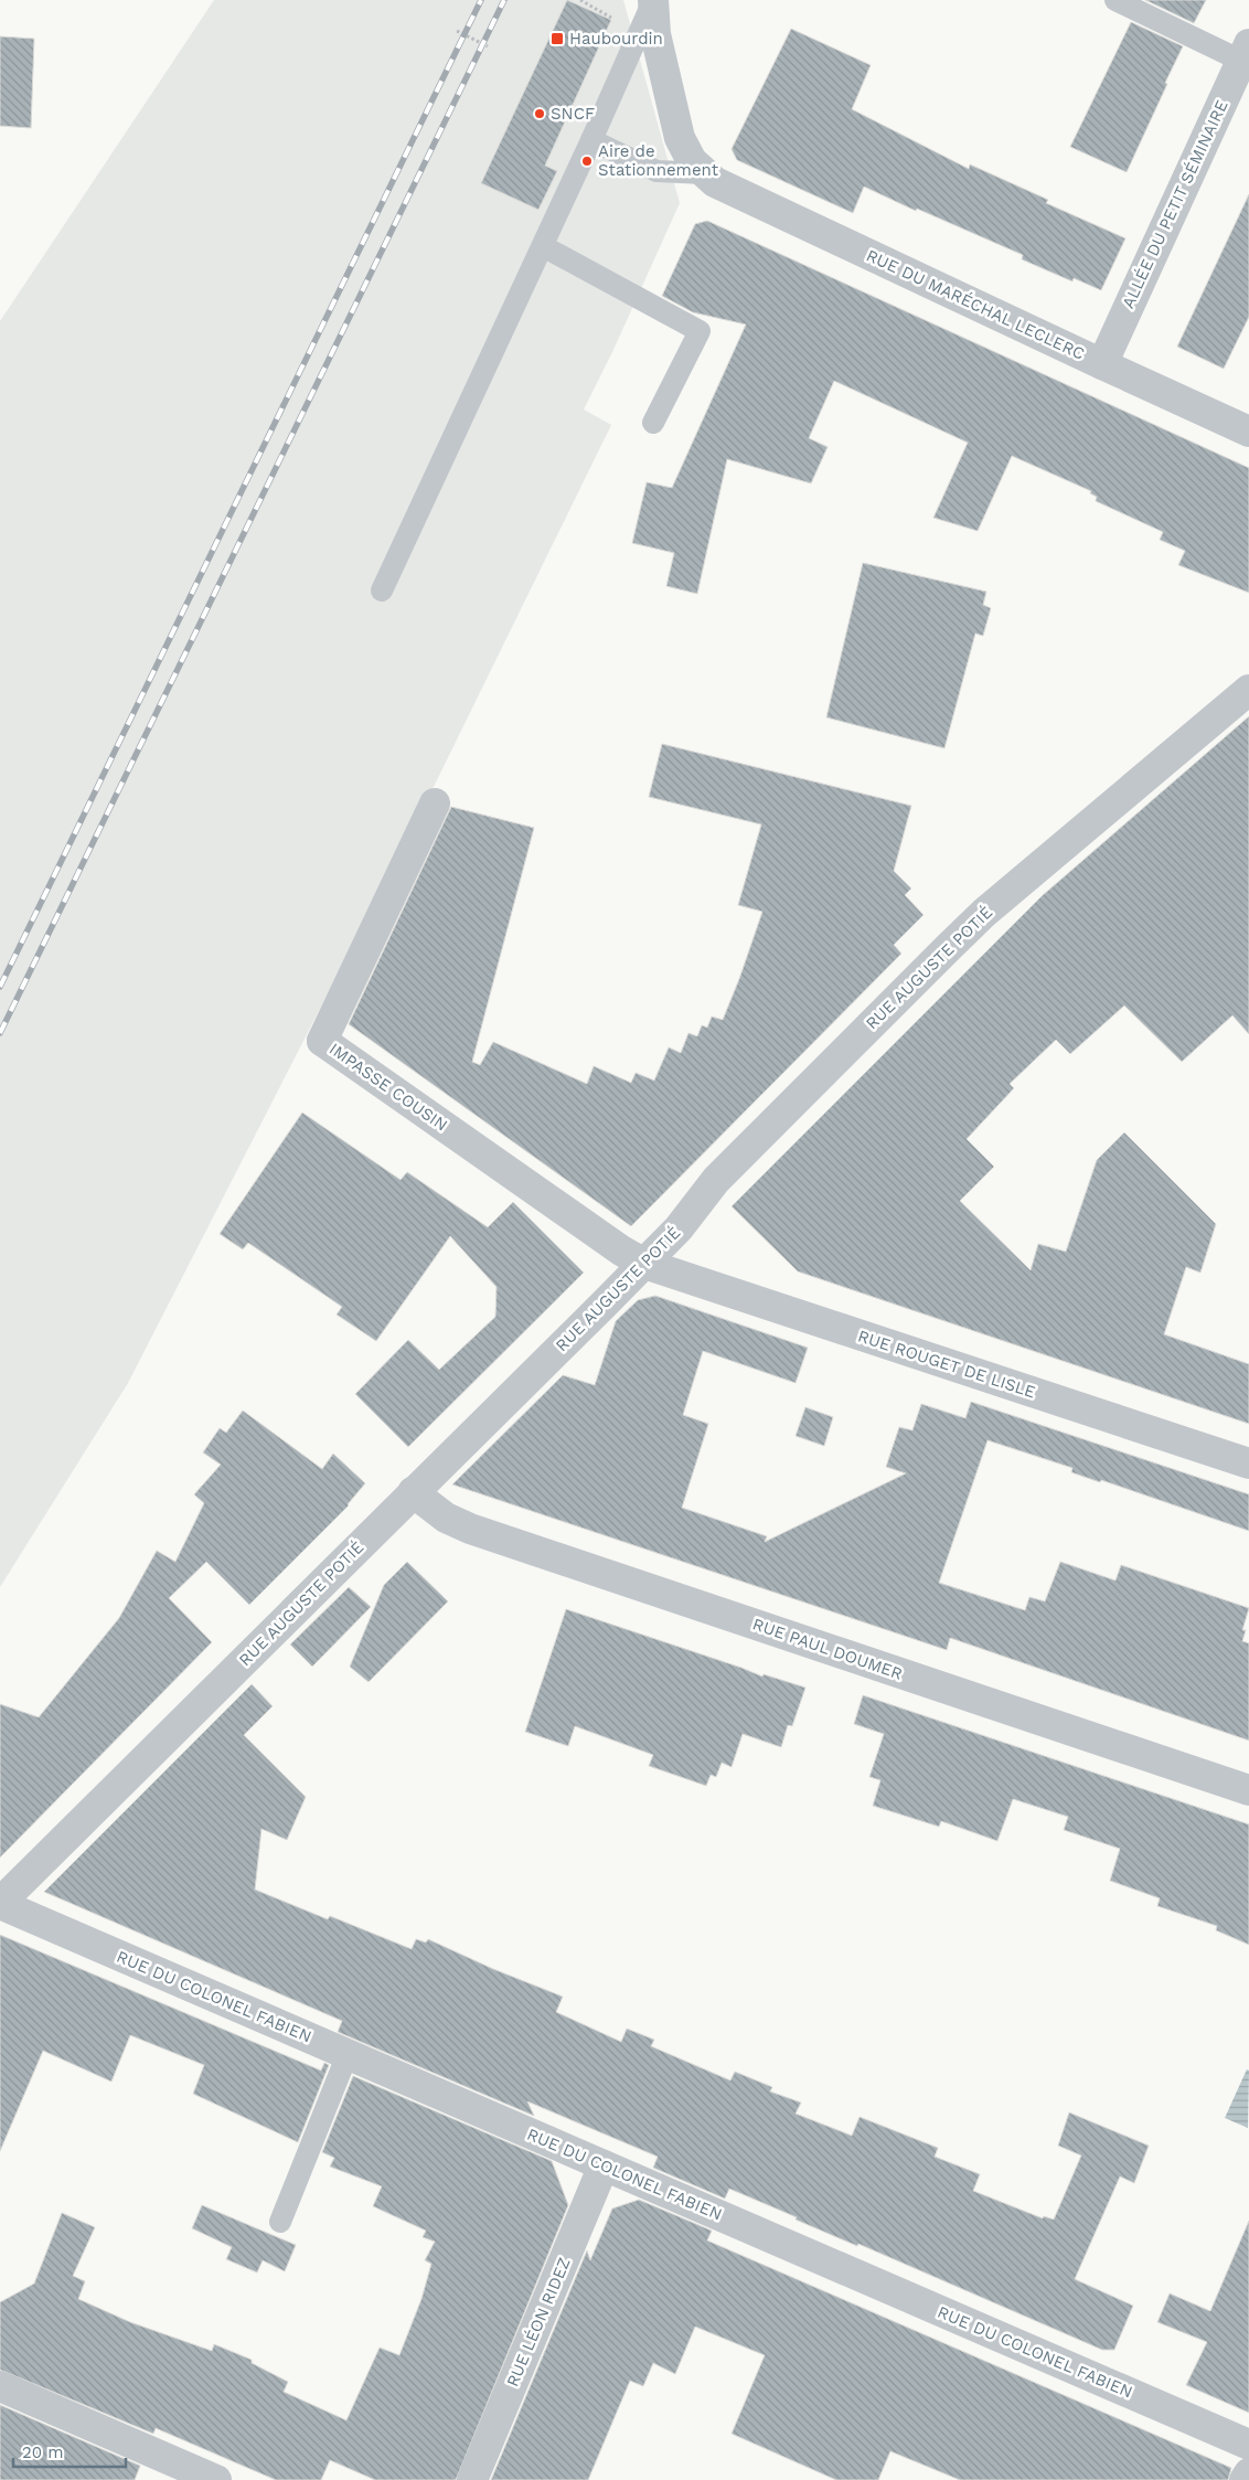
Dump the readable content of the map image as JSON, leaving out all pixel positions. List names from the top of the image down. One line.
{"streets":{"street":["ALLÉE DU PETIT SÉMINAIRE","RUE DU MARÉCHAL LECLERC","RUE AUGUSTE POTIÉ","IMPASSE COUSIN","RUE ROUGET DE LISLE","RUE PAUL DOUMER","RUE DU COLONEL FABIEN","RUE LÉON RIDEZ"]},"crossings":[["ALLÉE DU PETIT SÉMINAIRE","RUE DU MARÉCHAL LECLERC"],["RUE AUGUSTE POTIÉ","IMPASSE COUSIN"],["RUE AUGUSTE POTIÉ","RUE ROUGET DE LISLE"],["RUE AUGUSTE POTIÉ","RUE PAUL DOUMER"],["RUE AUGUSTE POTIÉ","RUE DU COLONEL FABIEN"],["IMPASSE COUSIN","RUE ROUGET DE LISLE"],["RUE DU COLONEL FABIEN","RUE LÉON RIDEZ"]],"places":{"transit":["Haubourdin"],"other":["SNCF","Aire de Stationnement"]},"scale_bar":"20 m"}
